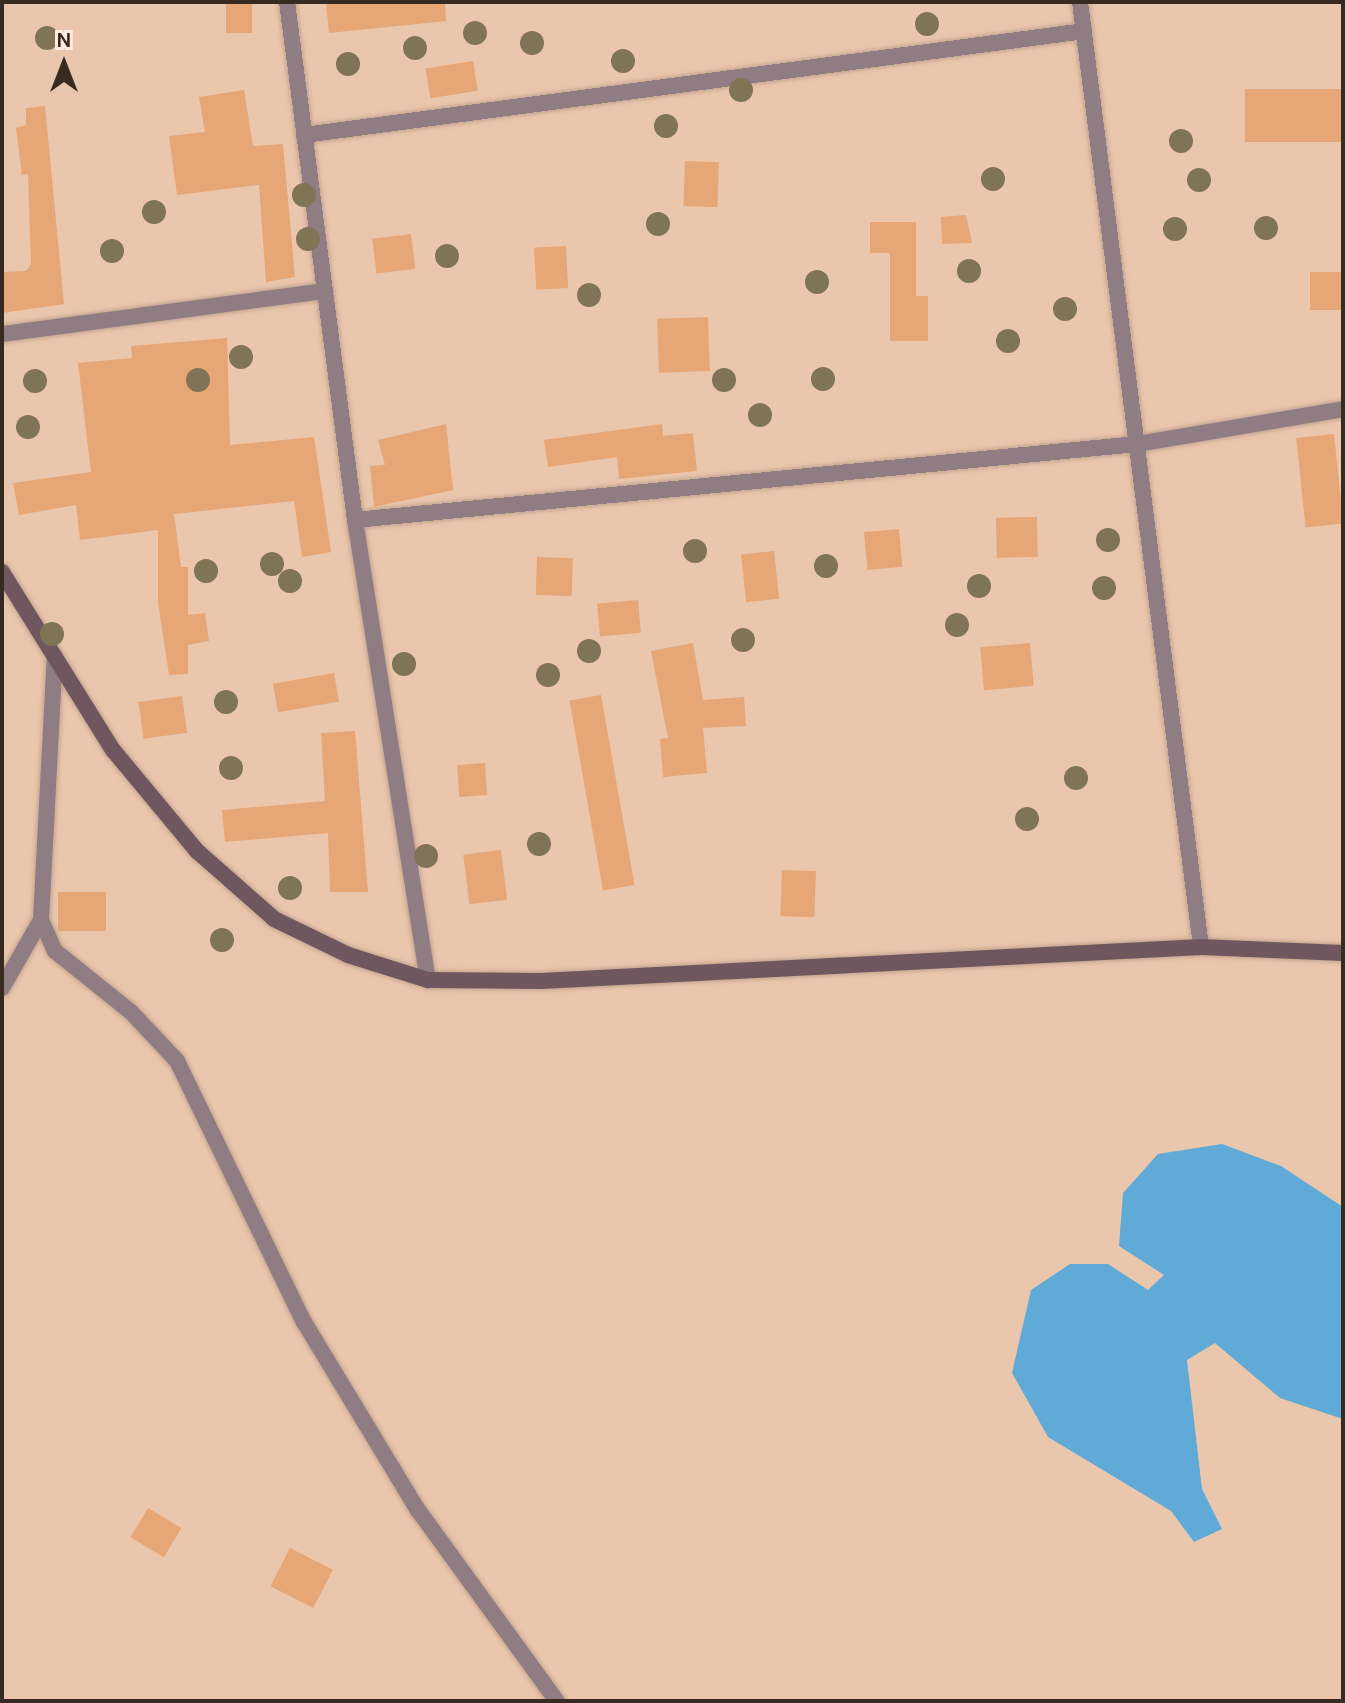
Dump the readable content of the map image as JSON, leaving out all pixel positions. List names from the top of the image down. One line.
{"north":"top"}
